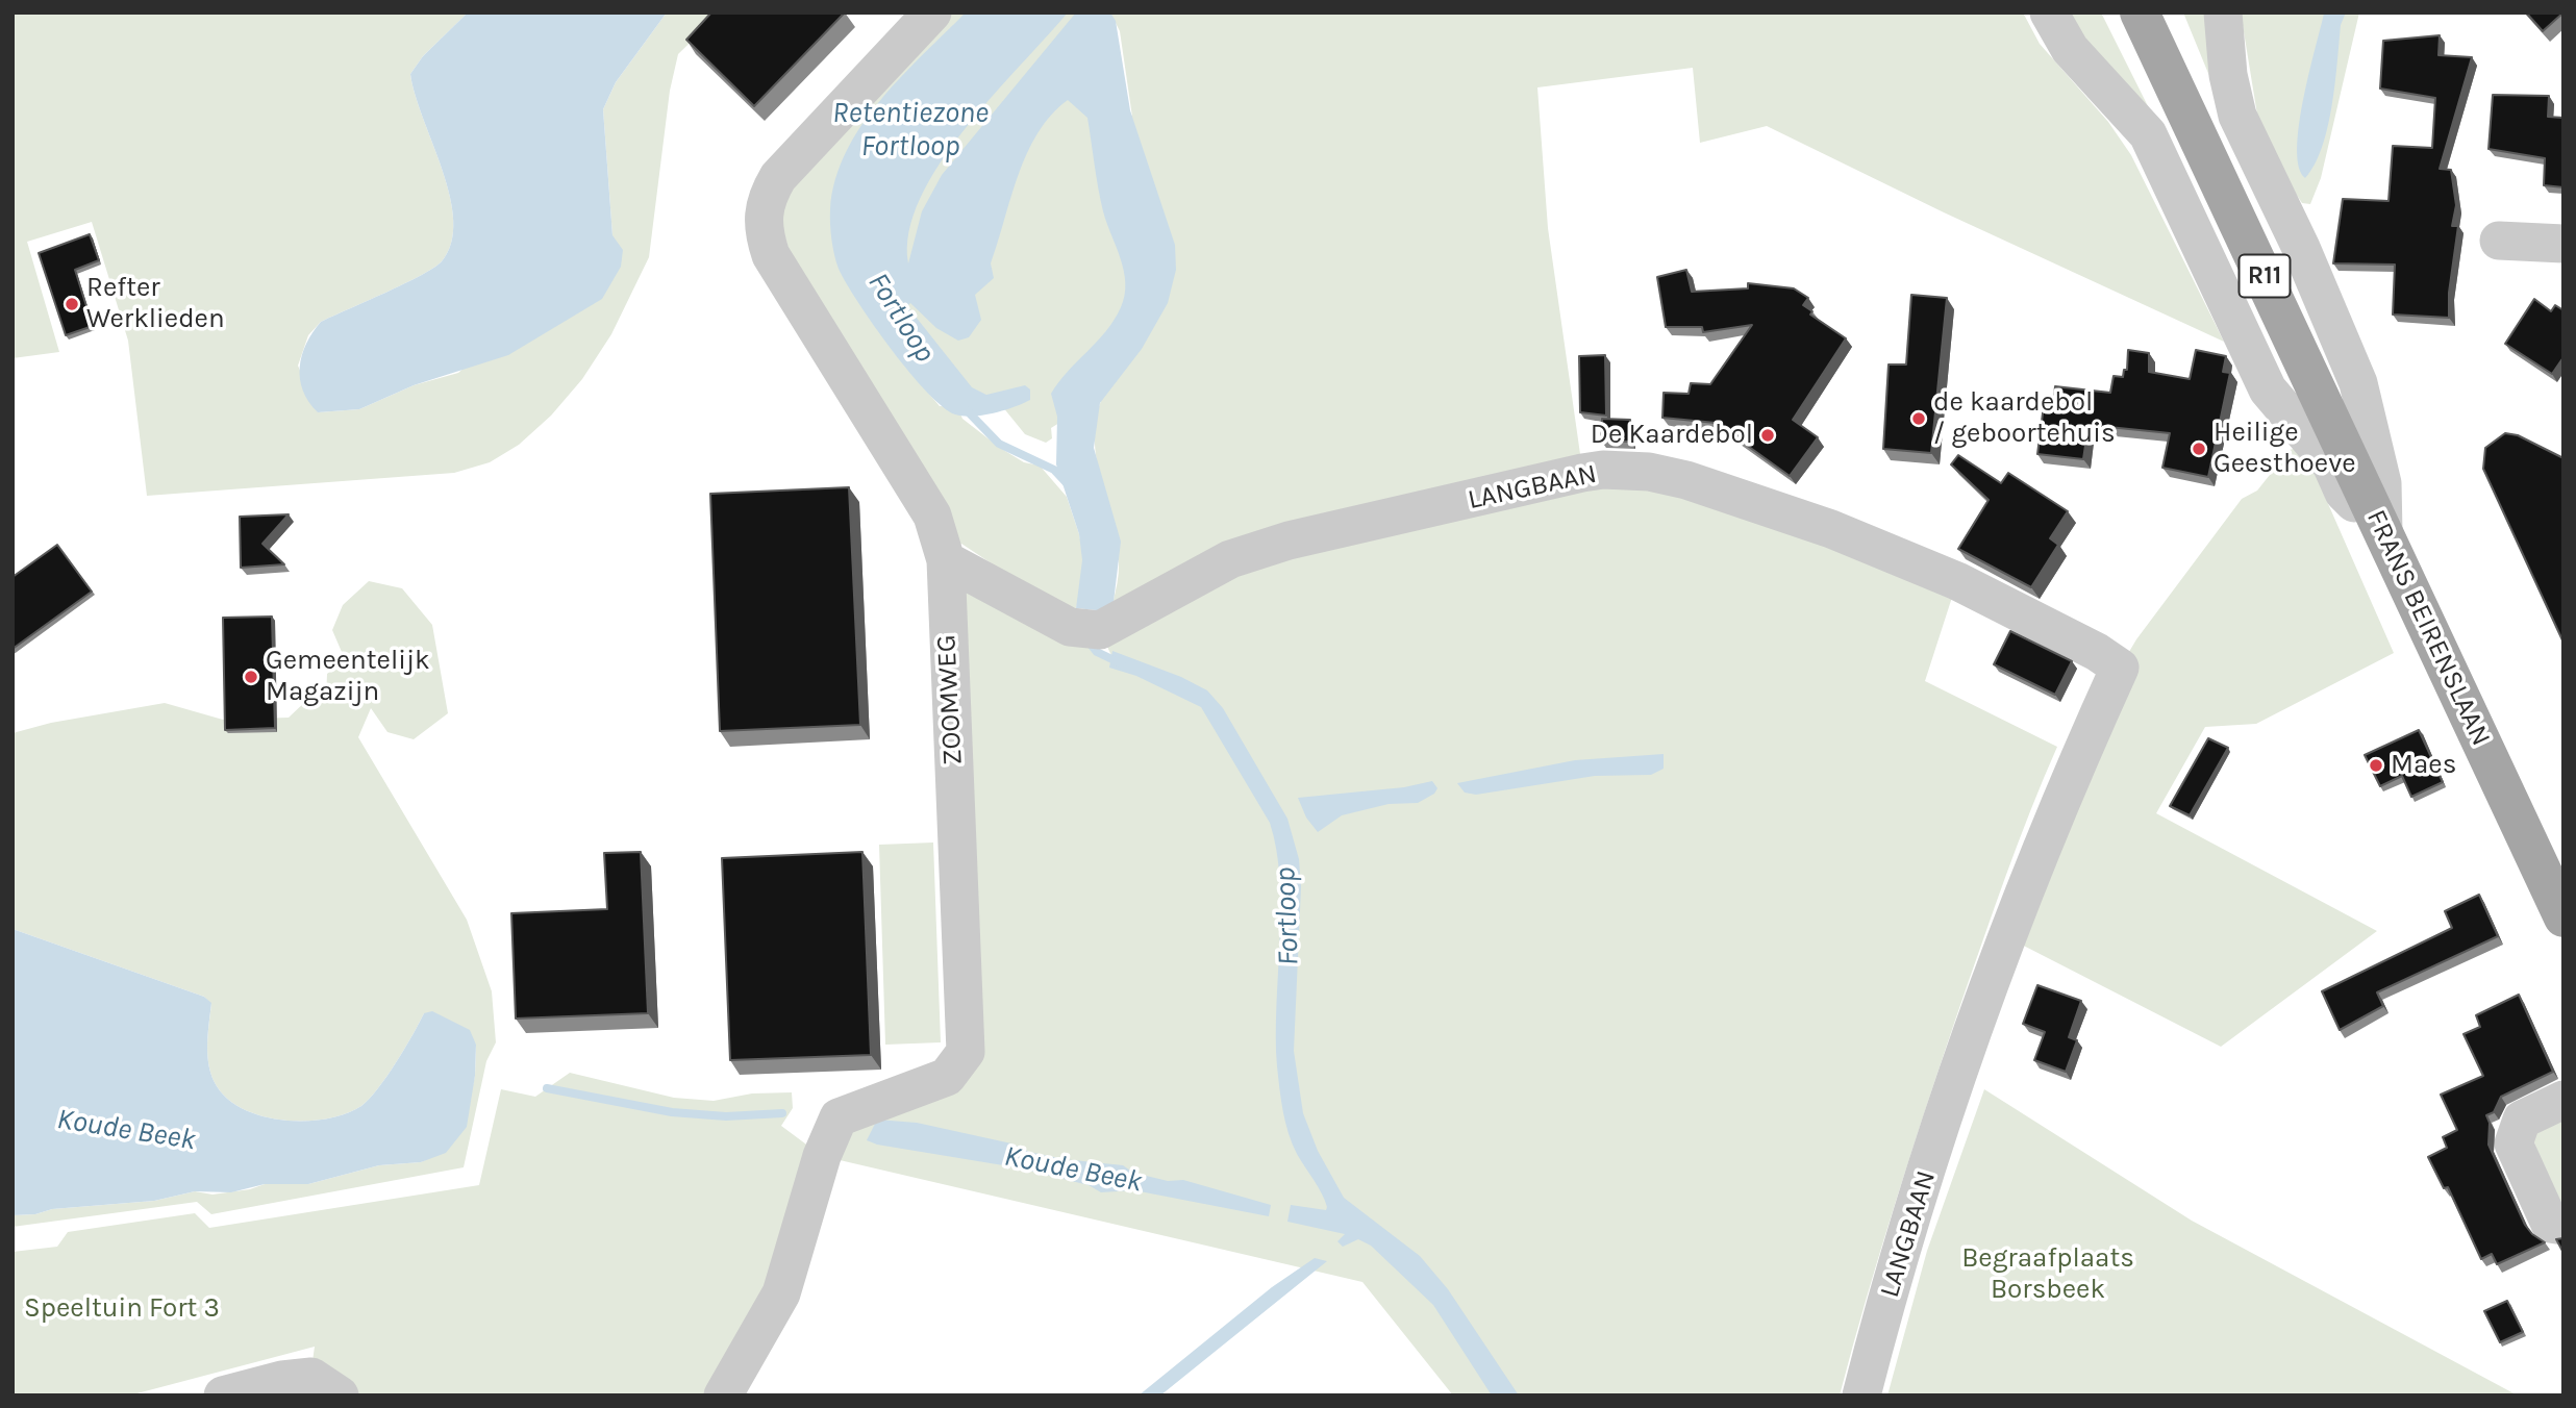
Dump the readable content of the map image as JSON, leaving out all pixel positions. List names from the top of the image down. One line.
{"streets":{"main road":["R11","FRANS BEIRENSLAAN"],"street":["LANGBAAN","ZOOMWEG"]},"crossings":[["LANGBAAN","ZOOMWEG"]],"water":["Retentiezone Fortloop","Fortloop","Koude Beek"],"parks":["Begraafplaats Borsbeek","Speeltuin Fort 3"],"places":["Refter Werklieden","de kaardebol / geboortehuis","De Kaardebol","Heilige Geesthoeve","Gemeentelijk Magazijn","Maes"]}
